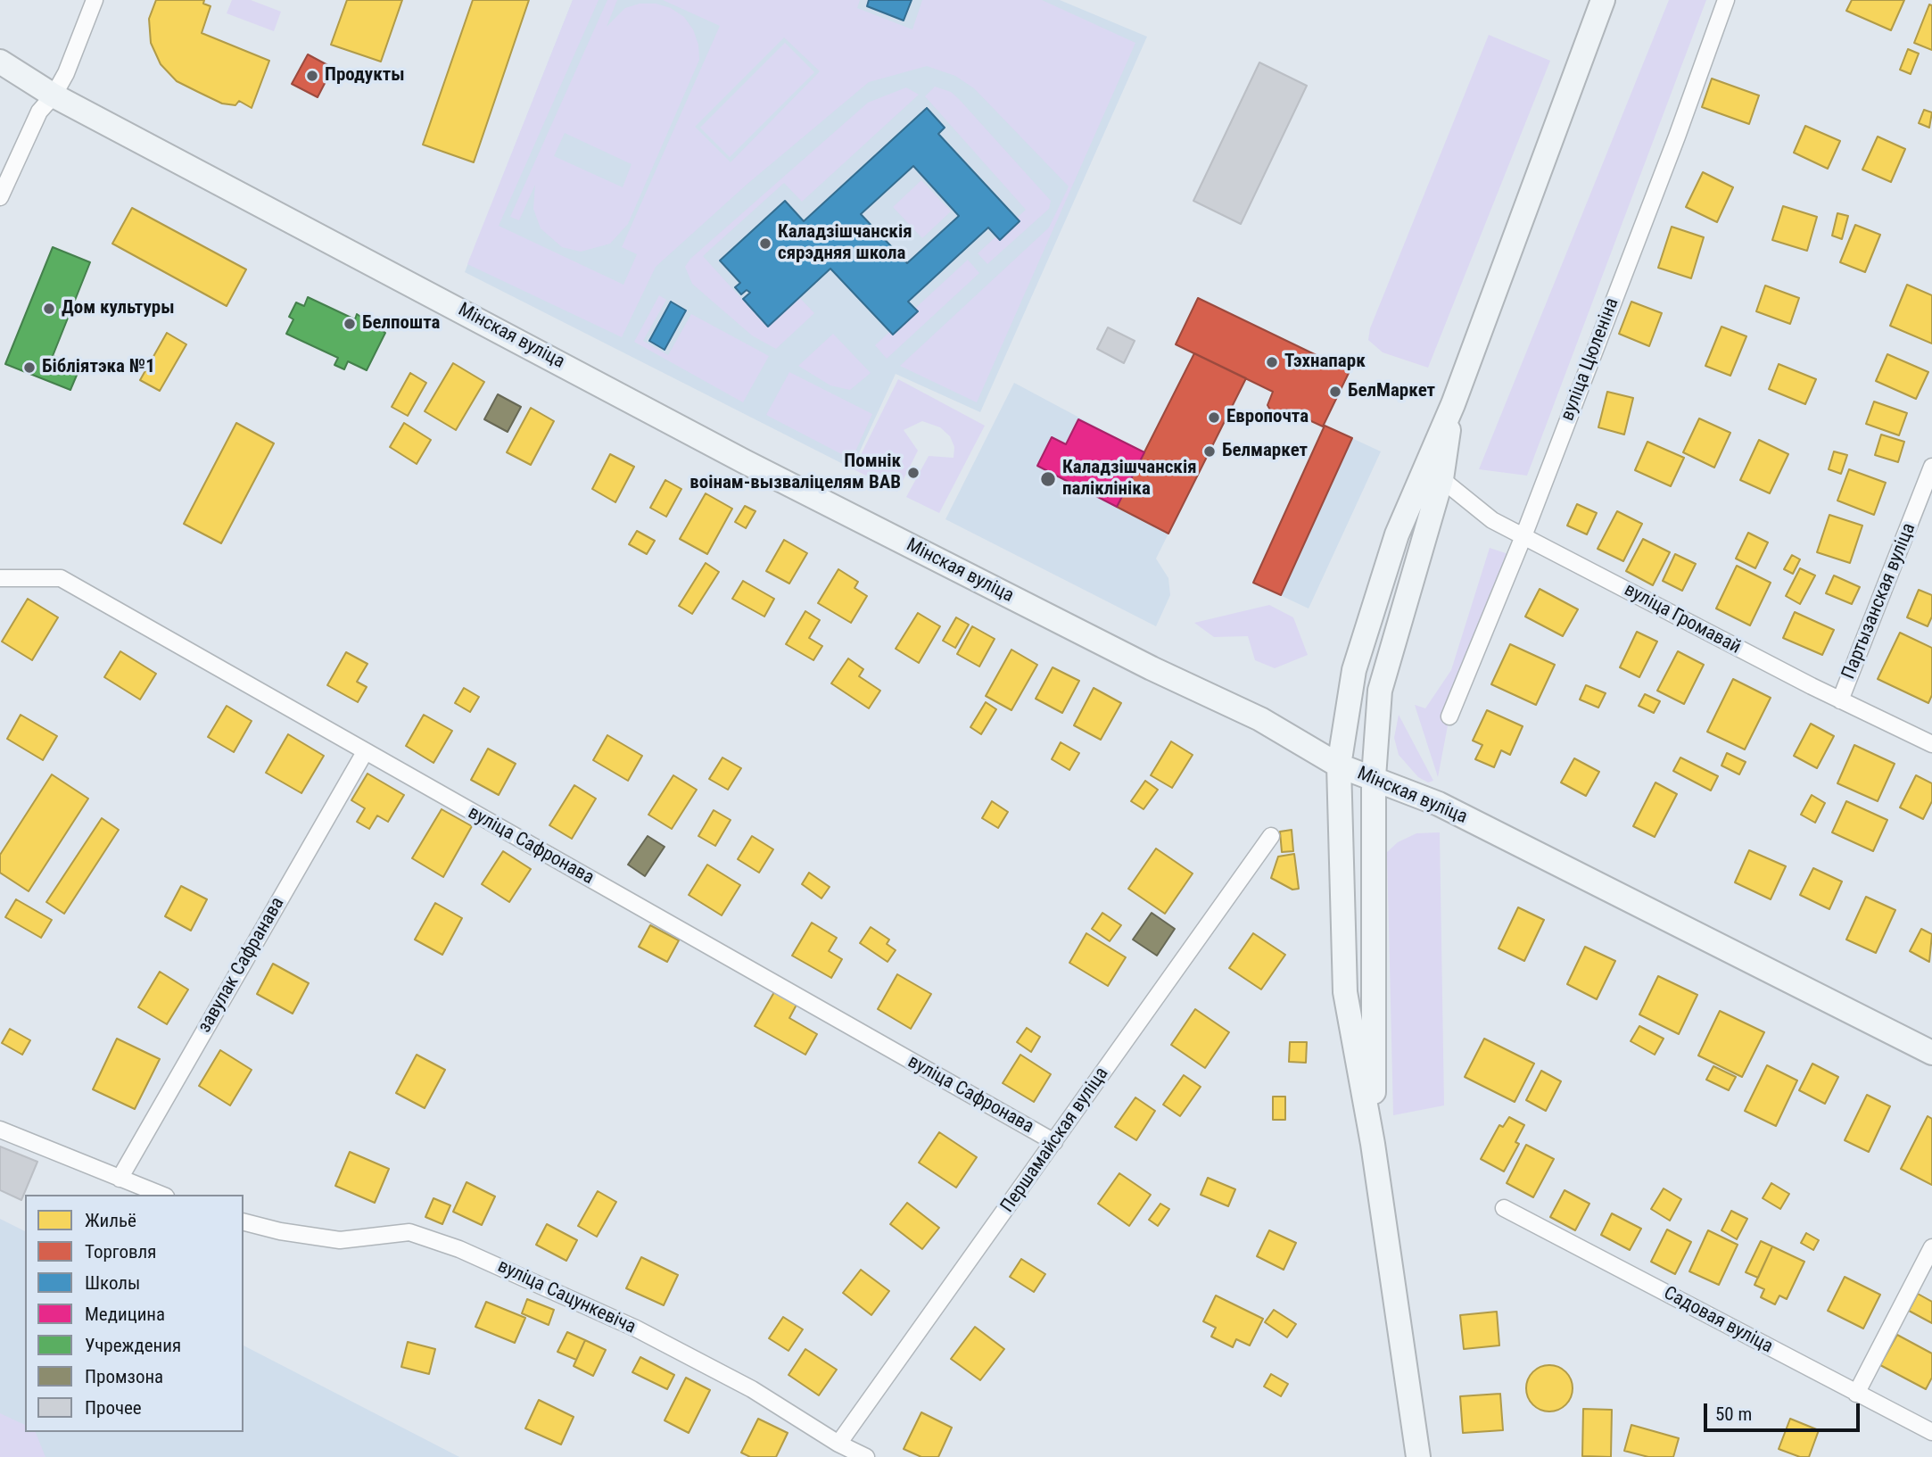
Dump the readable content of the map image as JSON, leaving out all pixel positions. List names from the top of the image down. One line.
{"streets":{"main road":["Мінская вуліца"],"street":["вуліца Цюленіна","Партызанская вуліца","вуліца Громавай","вуліца Сафронава","завулак Сафранава","Першамайская вуліца","вуліца Сацункевіча","Садовая вуліца"]},"crossings":[["вуліца Цюленіна","вуліца Громавай"],["Партызанская вуліца","вуліца Громавай"],["вуліца Сафронава","завулак Сафранава"],["вуліца Сафронава","Першамайская вуліца"],["Першамайская вуліца","вуліца Сацункевіча"]],"places":["Продукты","Каладзішчанскія сярэдняя школа","Дом культуры","Белпошта","Тэхнапарк","Бібліятэка №1","БелМаркет","Европочта","Белмаркет","Помнік воінам-вызваліцелям ВАВ","Каладзішчанскія паліклініка"],"legend":["Жильё","Торговля","Школы","Медицина","Учреждения","Промзона","Прочее"],"scale_bar":"50 m"}
